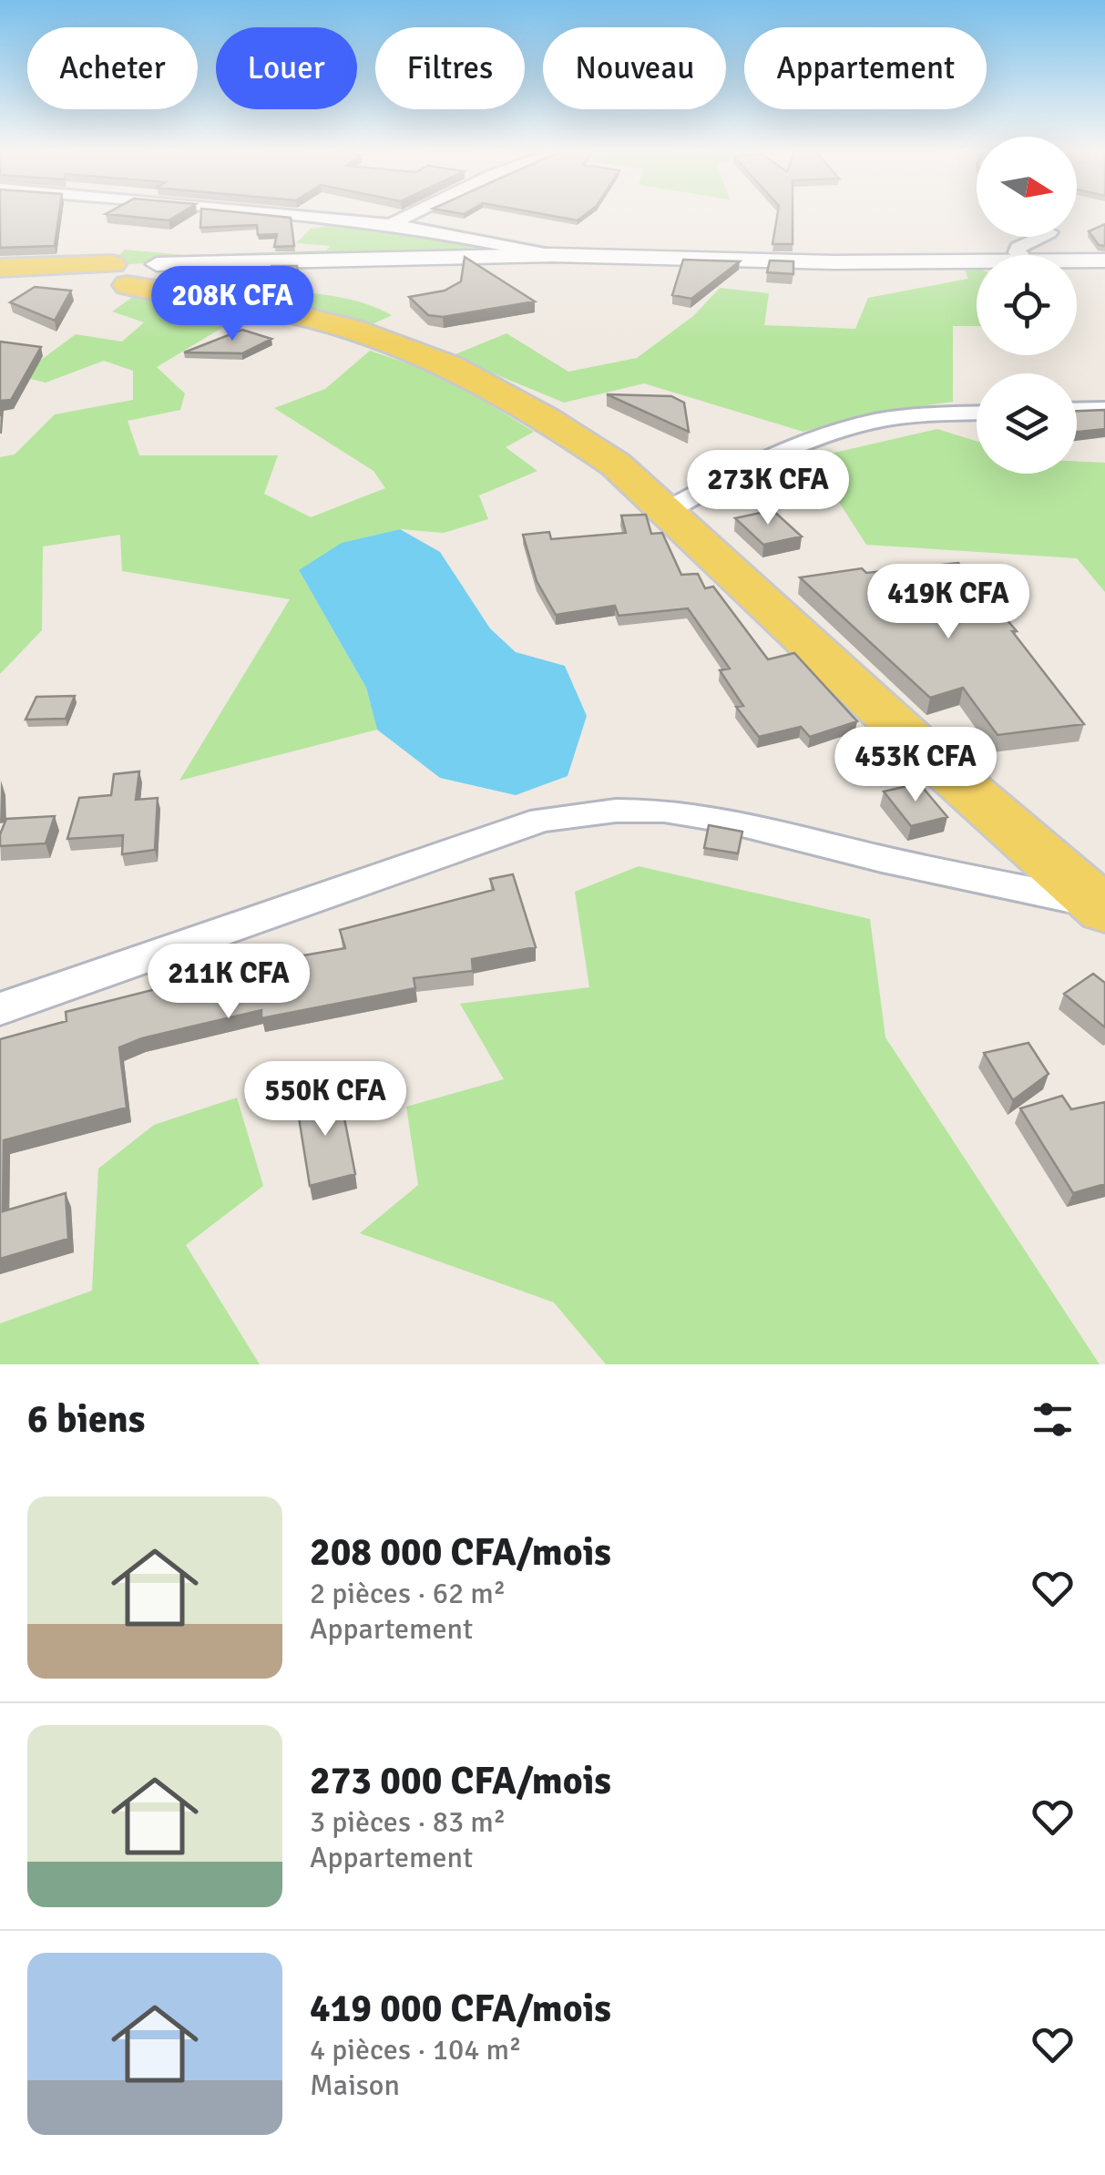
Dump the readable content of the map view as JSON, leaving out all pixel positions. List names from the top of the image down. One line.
{"north":"right","page":{"chip":["Acheter","Louer","Filtres","Nouveau","Appartement"],"price":["208K CFA","273K CFA","419K CFA","453K CFA","211K CFA","550K CFA"],"heading":"6 biens","list":[{"name":"208 000 CFA/mois","note":"2 pièces · 62 m² · Appartement"},{"name":"273 000 CFA/mois","note":"3 pièces · 83 m² · Appartement"},{"name":"419 000 CFA/mois","note":"4 pièces · 104 m² · Maison"}]}}
